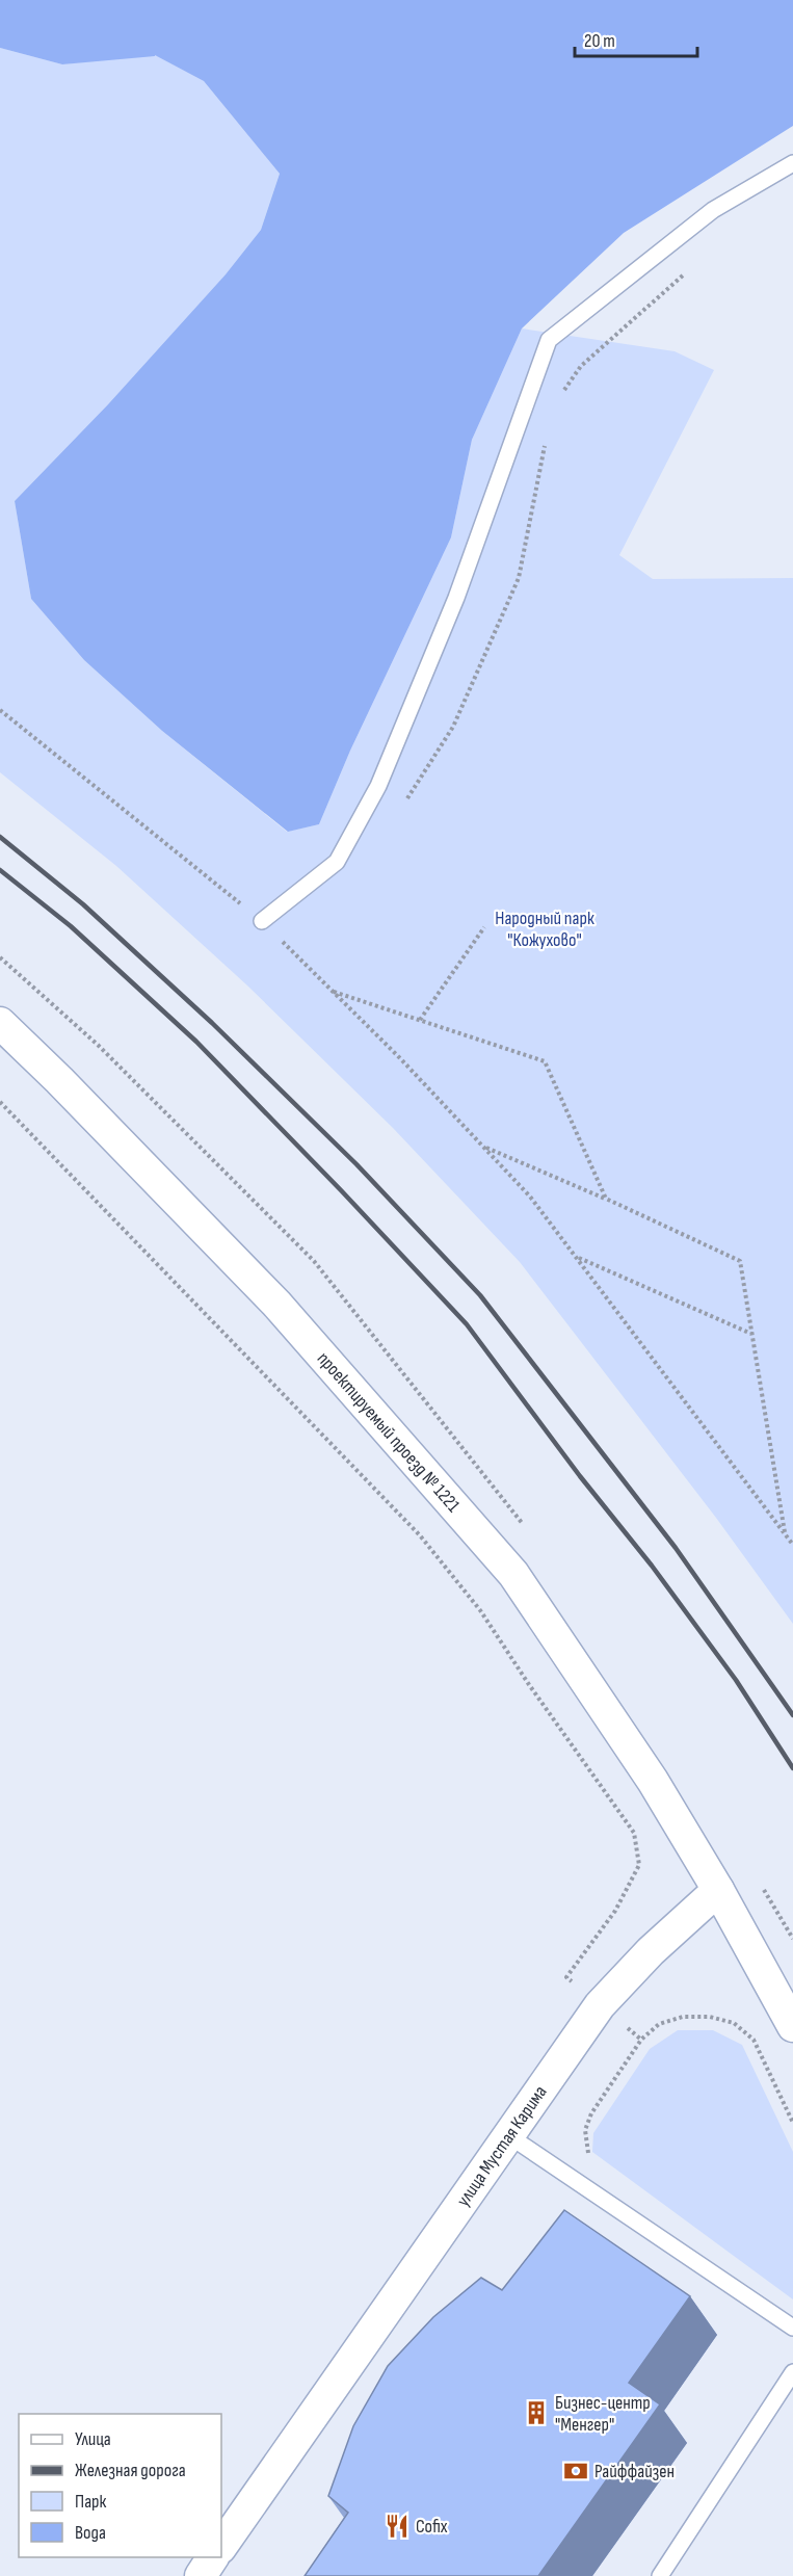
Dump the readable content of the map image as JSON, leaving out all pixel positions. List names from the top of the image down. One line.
{"streets":{"street":["проектируемый проезд № 1221","улица Мустая Карима"]},"crossings":[["проектируемый проезд № 1221","улица Мустая Карима"]],"parks":["Народный парк \"Кожухово\""],"places":{"building":["Бизнес-центр \"Менгер\""],"bank":["Райффайзен"],"restaurant":["Cofix"]},"legend":["Улица","Железная дорога","Парк","Вода"],"scale_bar":"20 m"}
